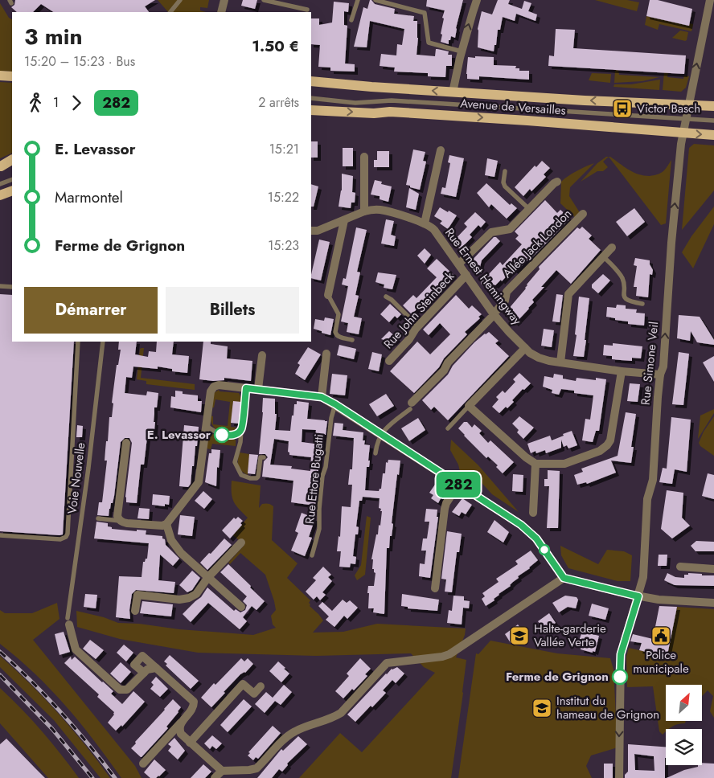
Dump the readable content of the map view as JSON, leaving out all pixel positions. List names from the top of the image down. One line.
{"streets":{"main road":["Avenue de Versailles"],"street":["Allée Jack London","Rue Ernest Hemingway","Rue John Steinbeck","Rue Simone Veil"],"lane":["Voie Nouvelle","Rue Ettore Bugatti"]},"crossings":[["Avenue de Versailles","Rue Simone Veil"],["Rue Ernest Hemingway","Rue John Steinbeck"],["Rue Ernest Hemingway","Rue Simone Veil"]],"places":{"bus stop":["Victor Basch"],"other":["E. Levassor","Ferme de Grignon"],"school or university":["Halte-garderie Vallée Verte","Institut du hameau de Grignon"],"public building":["Police municipale"]},"lines":["bus line 282"],"north":"top right","page":{"on_map":"282","heading":["3 min","15:20 – 15:23 · Bus","1.50 €"],"legs":["1","282","2 arrêts"],"list":[{"name":"E. Levassor","value":"15:21"},{"name":"Marmontel","value":"15:22"},{"name":"Ferme de Grignon","value":"15:23"}],"buttons":["Démarrer","Billets"]}}
